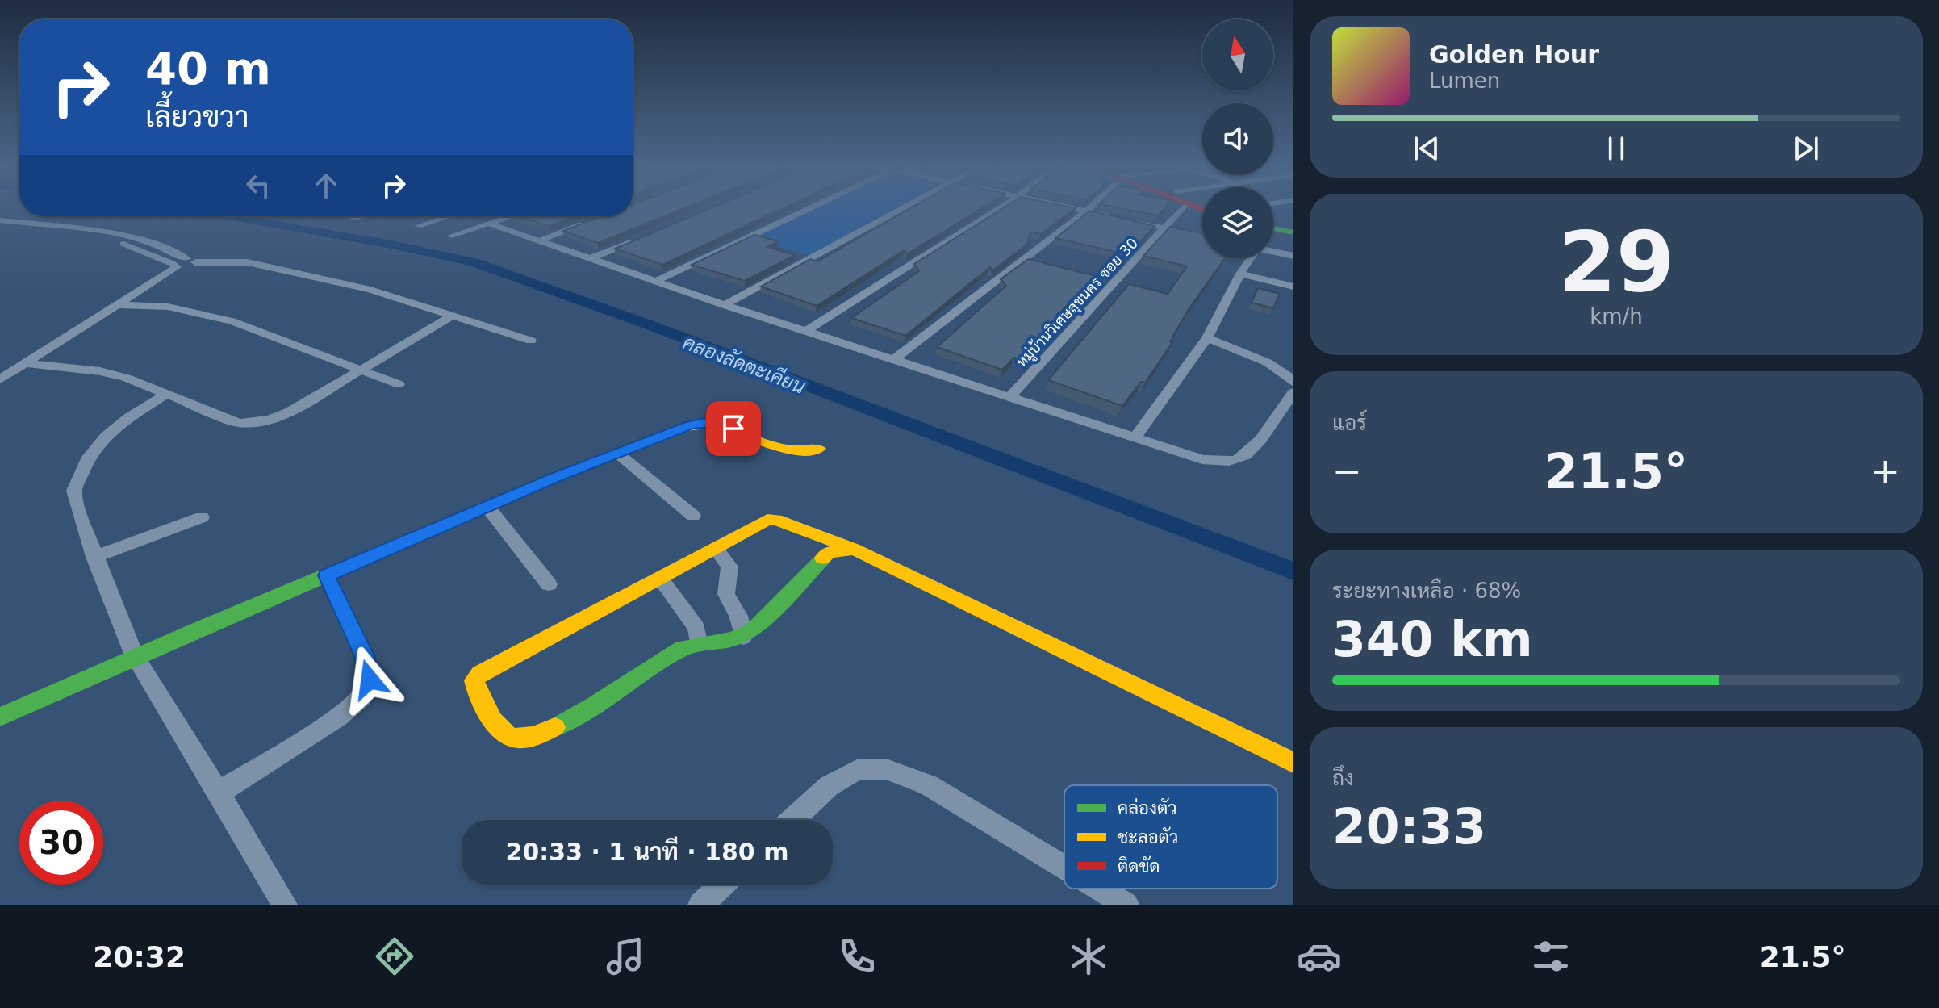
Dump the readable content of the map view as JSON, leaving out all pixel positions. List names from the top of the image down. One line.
{"streets":{"street":["หมู่บ้านวิเศษสุขนคร ซอย 30"]},"water":["คลองลัดตะเคียน"],"legend":["คล่องตัว","ชะลอตัว","ติดขัด"],"north":"top","page":{"turn":["40 m","เลี้ยวขวา"],"song":["Golden Hour","Lumen"],"tile":[["29","km/h"],"แอร์",["ระยะทางเหลือ · 68%","340 km"],["ถึง","20:33"]],"heat":["−","21.5°","+"],"limit":"30","trip":"20:33 · 1 นาที · 180 m","tabs":["20:32","21.5°"]}}
